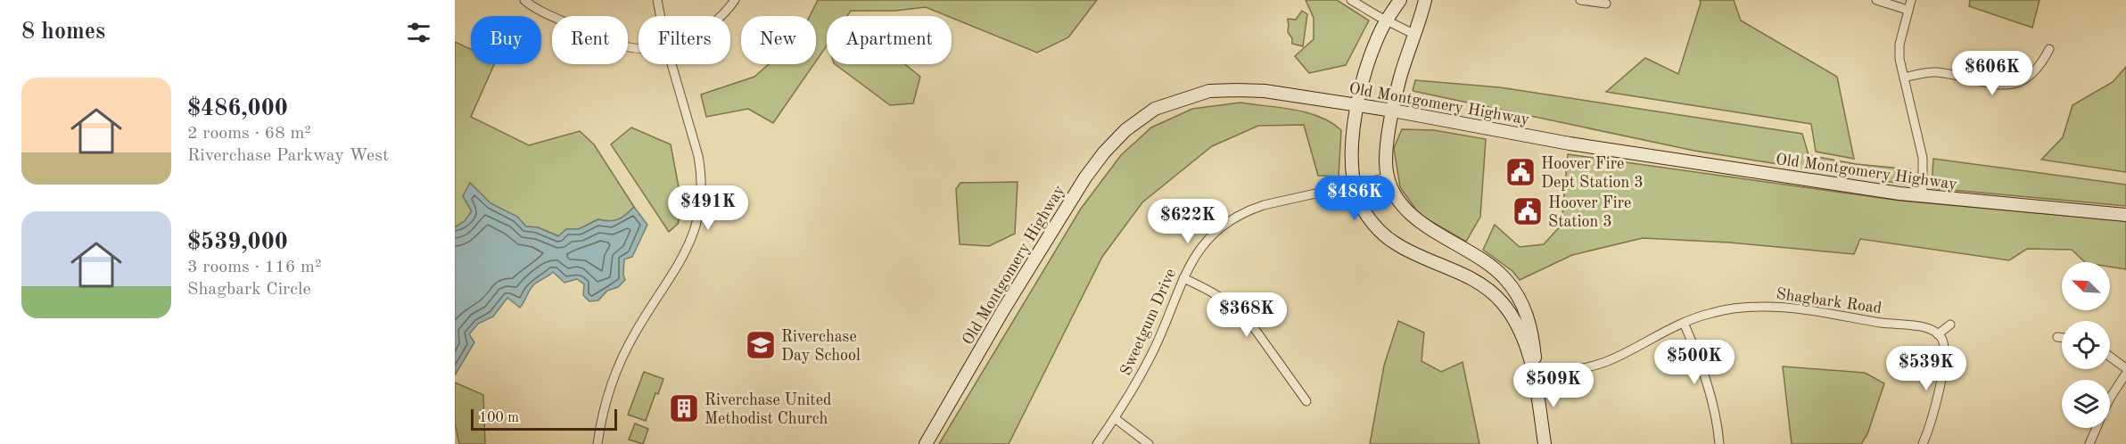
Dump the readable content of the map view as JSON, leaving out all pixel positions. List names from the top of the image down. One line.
{"streets":{"street":["Old Montgomery Highway","Shagbark Road","Sweetgum Drive"]},"places":{"public building":["Hoover Fire Dept Station 3","Hoover Fire Station 3"],"school or university":["Riverchase Day School"],"building":["Riverchase United Methodist Church"]},"scale_bar":"100 m","north":"top left","page":{"heading":"8 homes","chip":["Buy","Rent","Filters","New","Apartment"],"price":["$606K","$486K","$491K","$622K","$368K","$500K","$539K","$509K"],"list":[{"name":"$486,000","note":"2 rooms · 68 m² · Riverchase Parkway West"},{"name":"$539,000","note":"3 rooms · 116 m² · Shagbark Circle"}],"scale":"100 m"}}
